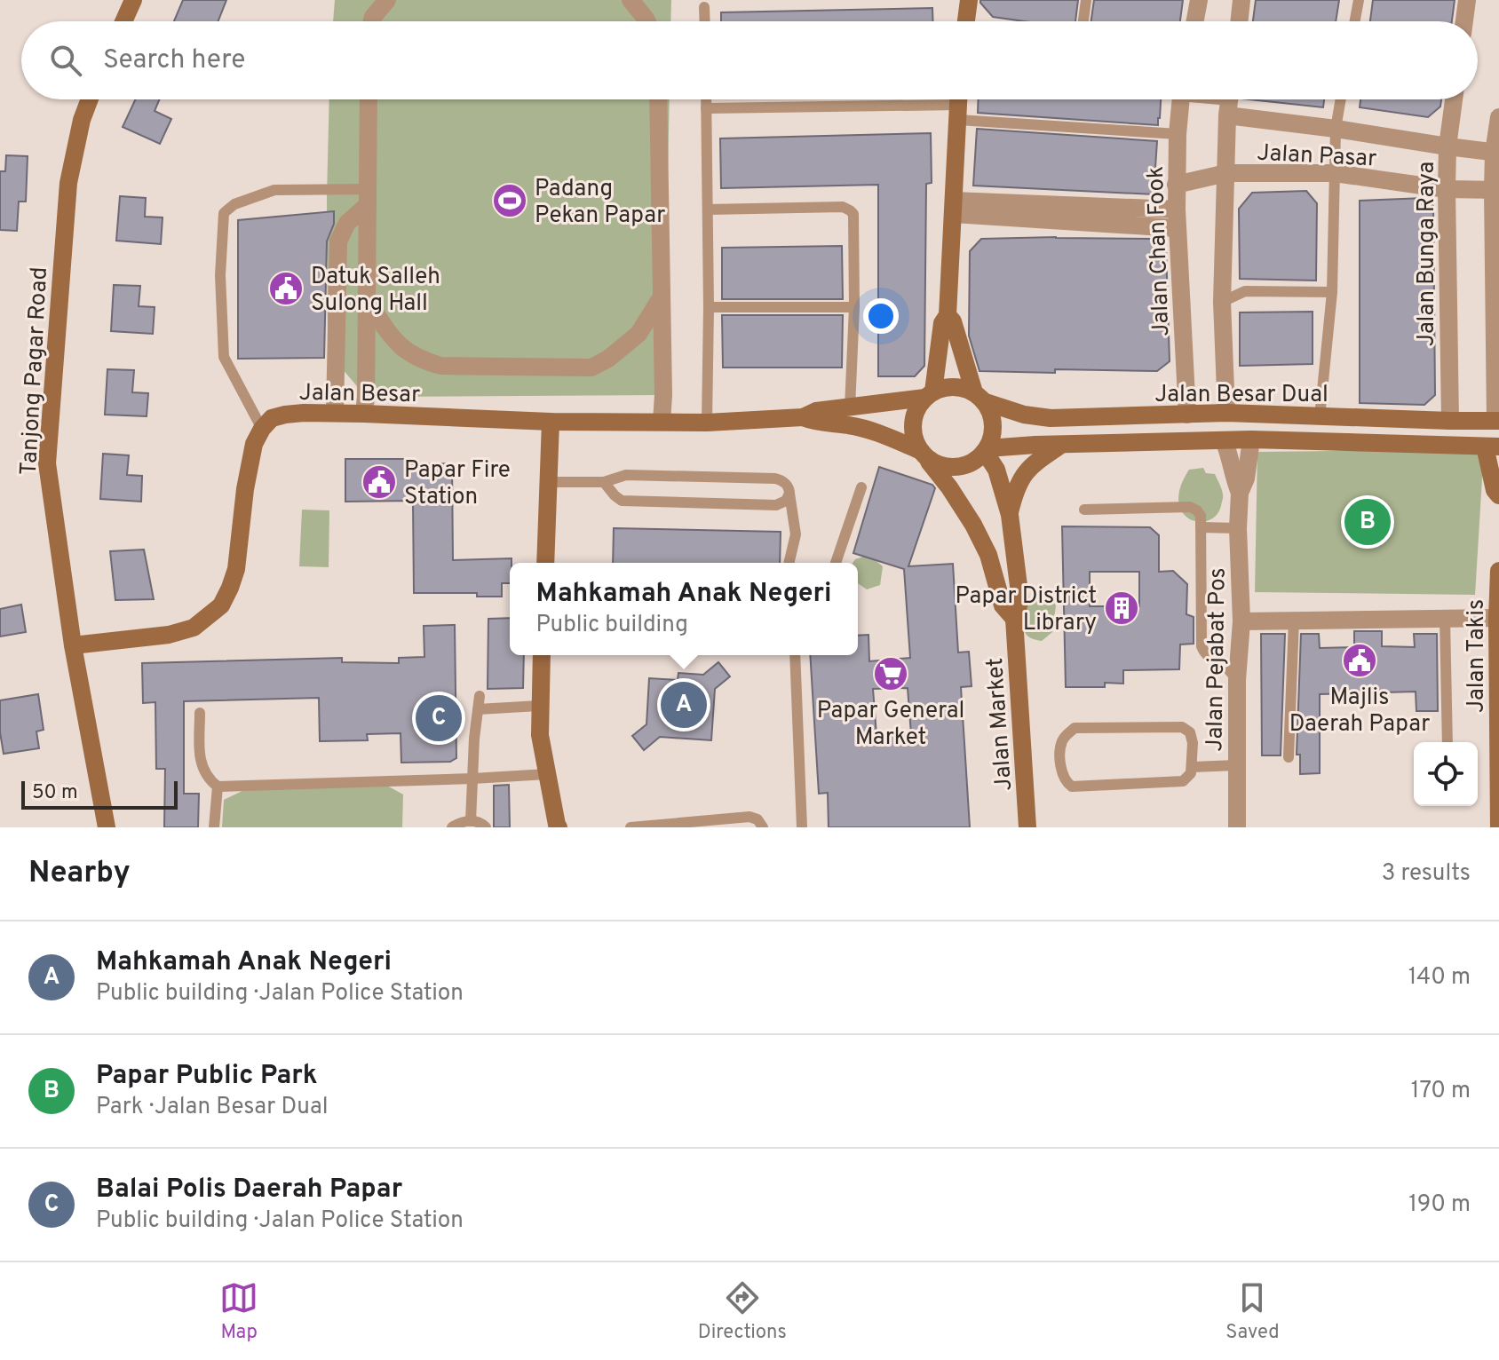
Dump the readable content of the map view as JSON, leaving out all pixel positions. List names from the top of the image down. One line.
{"streets":{"main road":["Tanjong Pagar Road","Jalan Besar","Jalan Besar Dual","Jalan Takis","Jalan Market"],"street":["Jalan Pasar","Jalan Chan Fook","Jalan Bunga Raya","Jalan Pejabat Pos"]},"crossings":[["Jalan Pasar","Jalan Chan Fook"],["Jalan Pasar","Jalan Bunga Raya"],["Jalan Chan Fook","Jalan Besar Dual"],["Jalan Bunga Raya","Jalan Besar Dual"],["Jalan Besar","Jalan Besar Dual"],["Jalan Besar","Jalan Market"],["Jalan Besar Dual","Jalan Pejabat Pos"],["Jalan Besar Dual","Jalan Market"]],"places":{"sports":["Padang Pekan Papar"],"public building":["Datuk Salleh Sulong Hall","Papar Fire Station","Majlis Daerah Papar"],"building":["Papar District Library"],"supermarket":["Papar General Market"]},"scale_bar":"50 m","page":{"search":"Search here","pins":["B","A","C"],"popup":["Mahkamah Anak Negeri","Public building"],"scale":"50 m","heading":["Nearby","3 results"],"list":[{"mark":"A","name":"Mahkamah Anak Negeri","note":"Public building · Jalan Police Station","value":"140 m"},{"mark":"B","name":"Papar Public Park","note":"Park · Jalan Besar Dual","value":"170 m"},{"mark":"C","name":"Balai Polis Daerah Papar","note":"Public building · Jalan Police Station","value":"190 m"}],"nav":["Map","Directions","Saved"]}}
